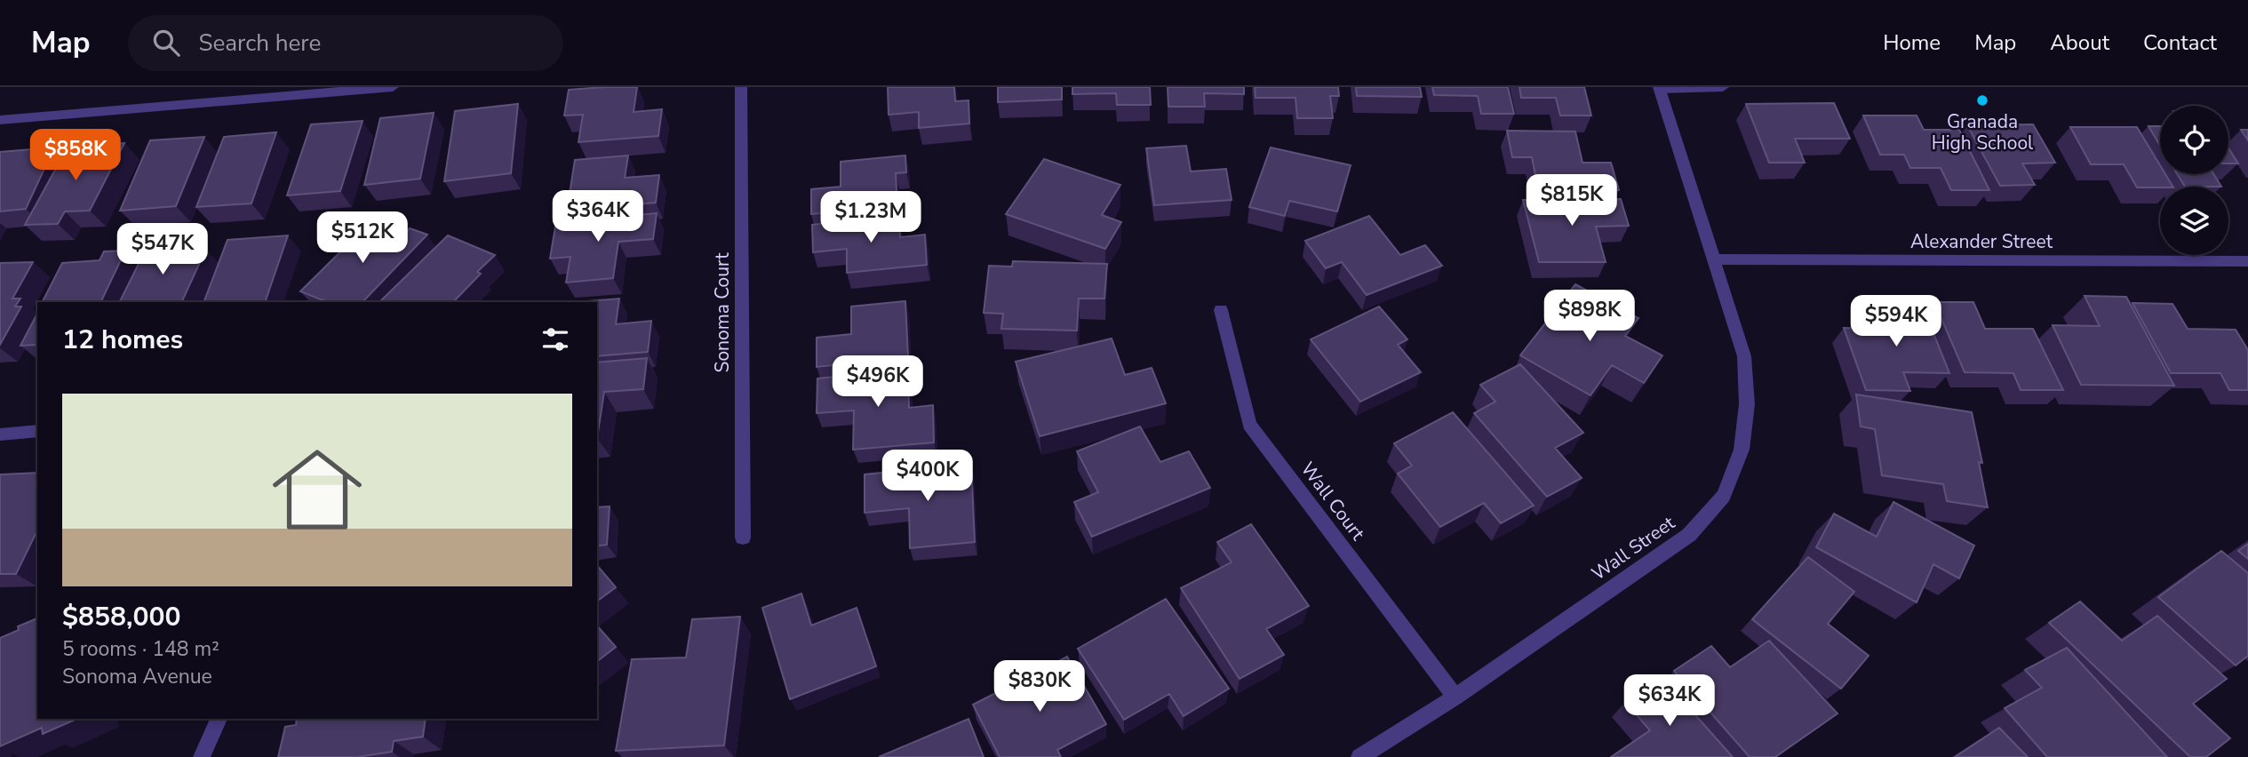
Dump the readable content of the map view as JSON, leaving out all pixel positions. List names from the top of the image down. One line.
{"streets":{"street":["Alexander Street","Sonoma Court","Wall Court","Wall Street"]},"crossings":[["Alexander Street","Wall Street"],["Wall Court","Wall Street"]],"places":["Granada High School"],"page":{"header":"Map","search":"Search here","nav":["Home","Map","About","Contact"],"price":["$858K","$815K","$364K","$1.23M","$512K","$547K","$898K","$594K","$496K","$400K","$830K","$634K"],"heading":"12 homes","list":[{"name":"$858,000","note":"5 rooms · 148 m² · Sonoma Avenue"}]}}
